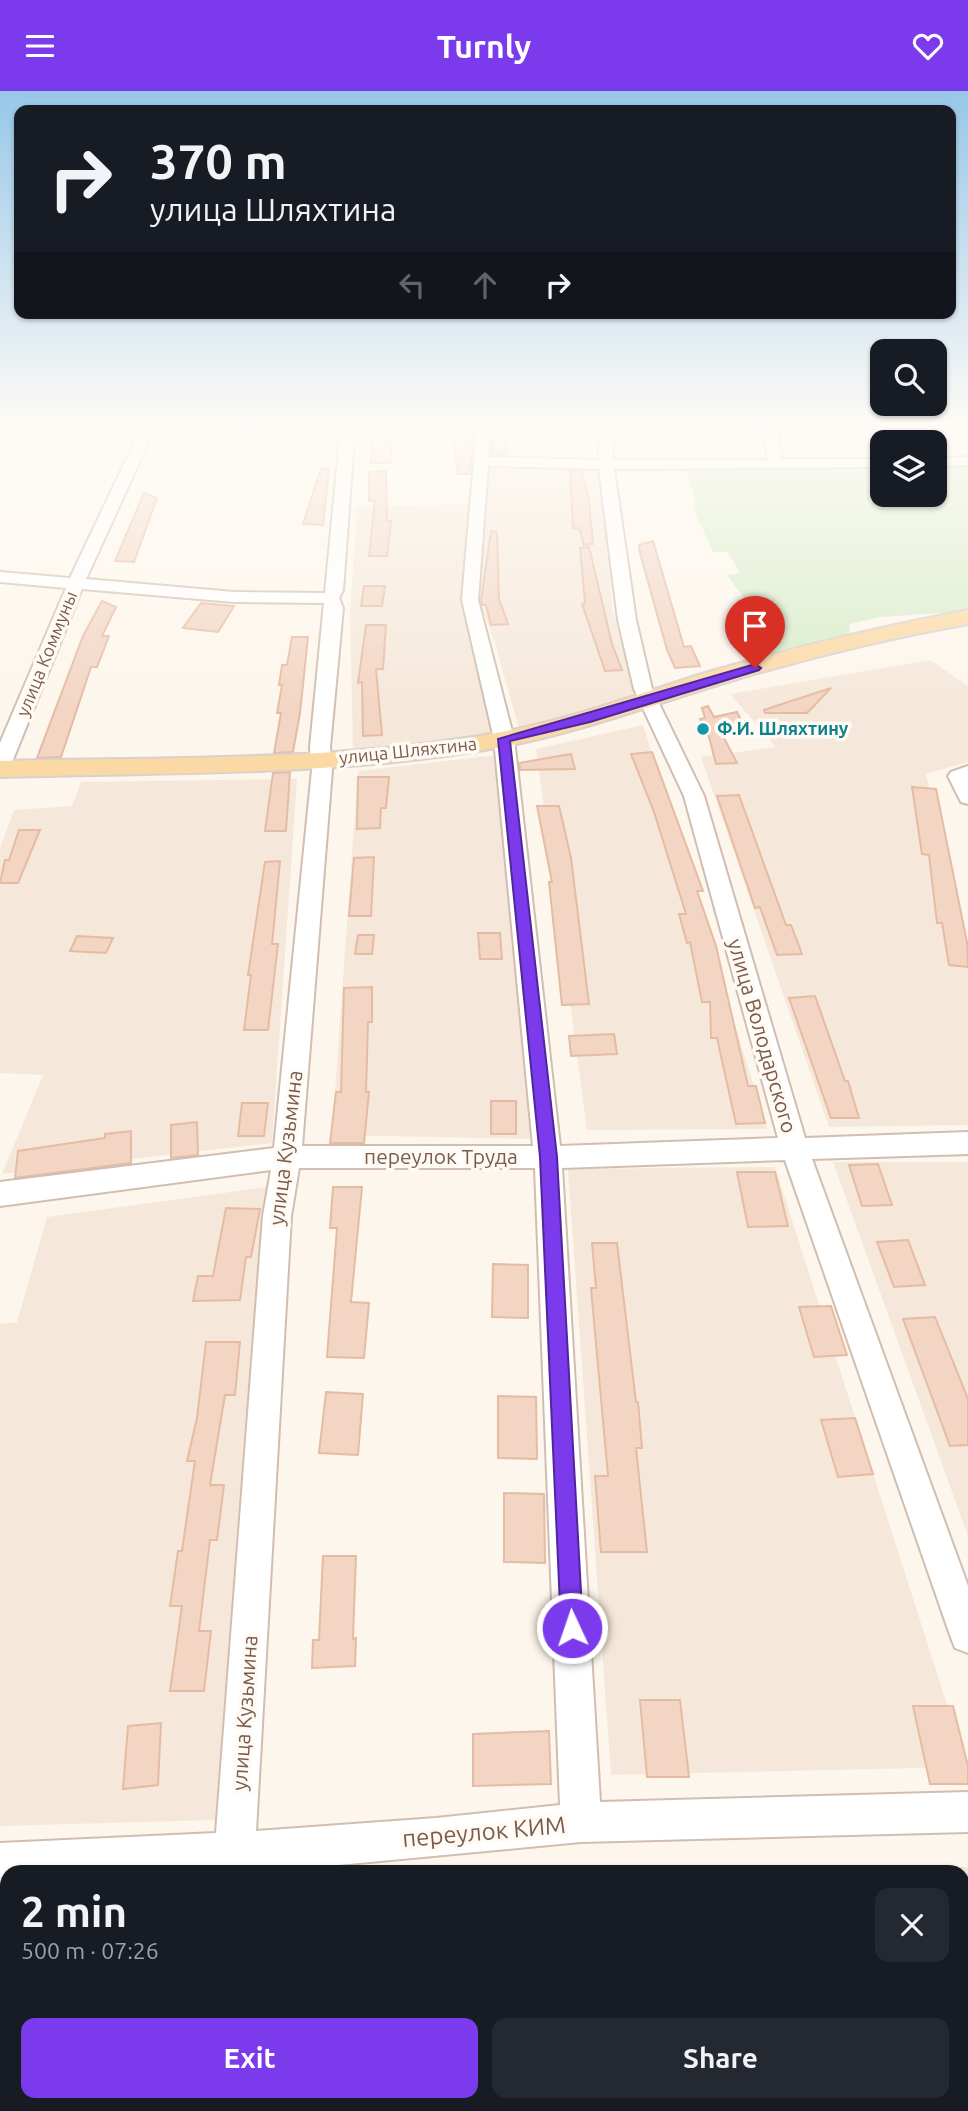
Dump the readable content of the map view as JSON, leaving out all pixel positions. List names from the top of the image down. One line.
{"streets":{"main road":["улица Шляхтина"],"street":["улица Коммуны","улица Володарского","улица Кузьмина","переулок Труда","переулок КИМ"]},"crossings":[["улица Коммуны","улица Шляхтина"],["улица Шляхтина","улица Володарского"],["улица Шляхтина","улица Кузьмина"],["улица Володарского","переулок Труда"],["улица Кузьмина","переулок Труда"],["улица Кузьмина","переулок КИМ"]],"places":["Ф.И. Шляхтину"],"page":{"header":"Turnly","turn":["370 m","улица Шляхтина"],"heading":["2 min","500 m · 07:26"],"buttons":["Exit","Share"]}}
